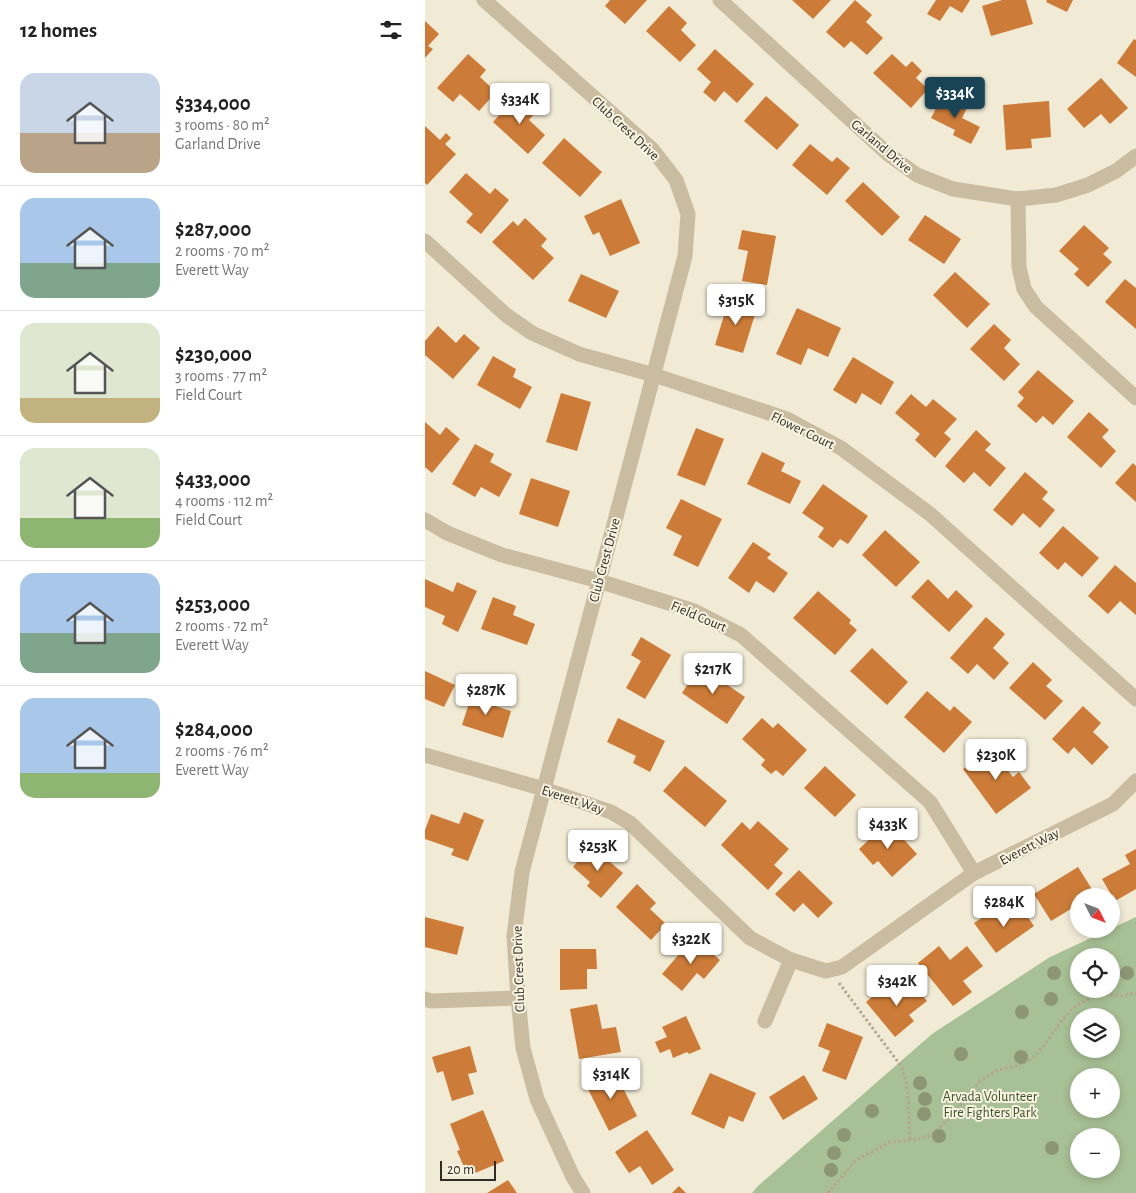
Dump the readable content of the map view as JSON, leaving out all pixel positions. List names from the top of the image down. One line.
{"streets":{"street":["Club Crest Drive","Garland Drive","Flower Court","Field Court","Everett Way"]},"crossings":[["Club Crest Drive","Flower Court"],["Club Crest Drive","Field Court"],["Club Crest Drive","Everett Way"],["Field Court","Everett Way"]],"parks":["Arvada Volunteer Fire Fighters Park"],"scale_bar":"20 m","north":"bottom right","page":{"heading":"12 homes","list":[{"name":"$334,000","note":"3 rooms · 80 m² · Garland Drive"},{"name":"$287,000","note":"2 rooms · 70 m² · Everett Way"},{"name":"$230,000","note":"3 rooms · 77 m² · Field Court"},{"name":"$433,000","note":"4 rooms · 112 m² · Field Court"},{"name":"$253,000","note":"2 rooms · 72 m² · Everett Way"},{"name":"$284,000","note":"2 rooms · 76 m² · Everett Way"}],"price":["$334K","$334K","$315K","$217K","$287K","$230K","$433K","$253K","$284K","$322K","$342K","$314K"],"map_buttons":["+","−"],"scale":"20 m"}}
